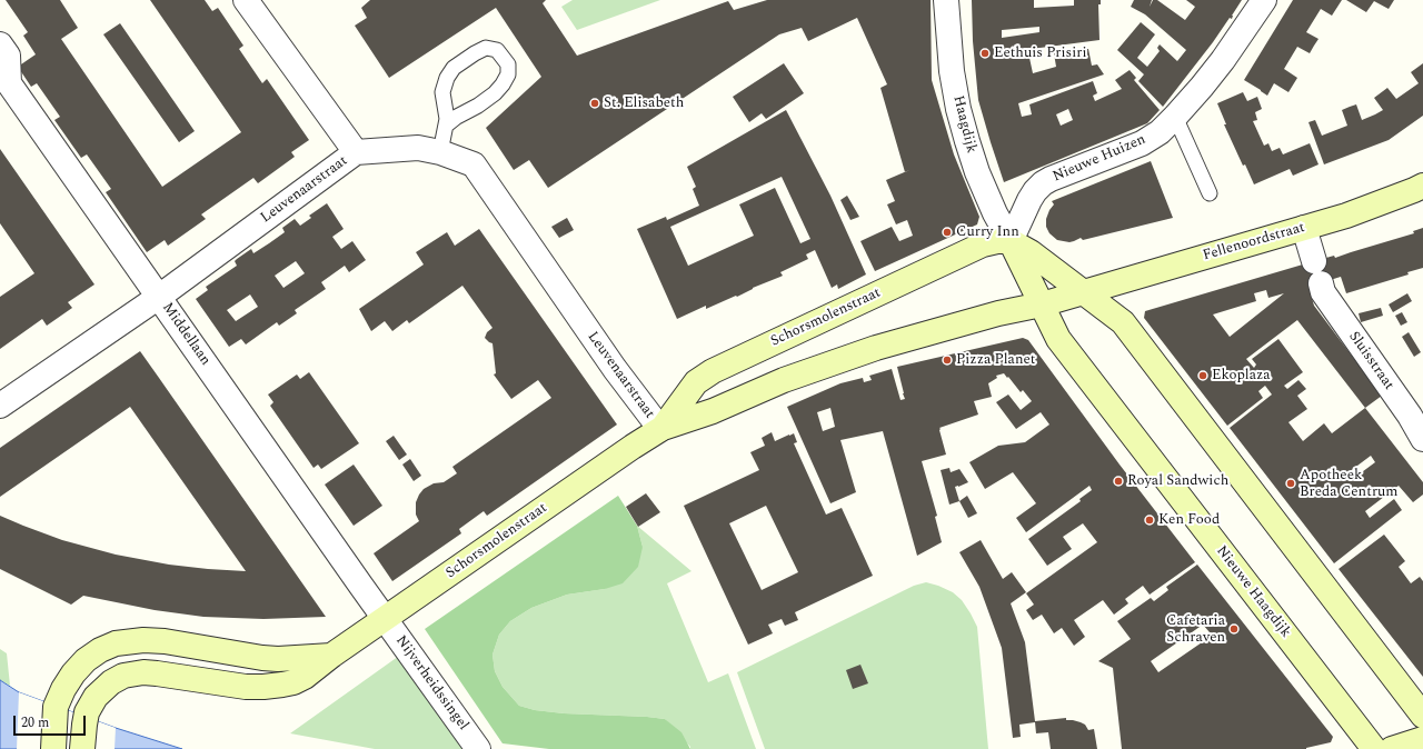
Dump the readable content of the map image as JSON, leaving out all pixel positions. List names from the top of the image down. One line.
{"streets":{"street":["Haagdijk","Nieuwe Huizen","Leuvenaarstraat","Fellenoordstraat","Schorsmolenstraat","Middellaan","Sluisstraat","Nieuwe Haagdijk","Nijverheidssingel"]},"crossings":[["Haagdijk","Nieuwe Huizen"],["Haagdijk","Schorsmolenstraat"],["Haagdijk","Nieuwe Haagdijk"],["Nieuwe Huizen","Schorsmolenstraat"],["Nieuwe Huizen","Nieuwe Haagdijk"],["Leuvenaarstraat","Schorsmolenstraat"],["Leuvenaarstraat","Middellaan"],["Fellenoordstraat","Sluisstraat"],["Schorsmolenstraat","Middellaan"],["Schorsmolenstraat","Nieuwe Haagdijk"],["Schorsmolenstraat","Nijverheidssingel"],["Middellaan","Nijverheidssingel"]],"places":["Eethuis Prisiri","St. Elisabeth","Curry Inn","Pizza Planet","Ekoplaza","Royal Sandwich","Apotheek Breda Centrum","Ken Food","Cafetaria Schraven"],"scale_bar":"20 m"}
